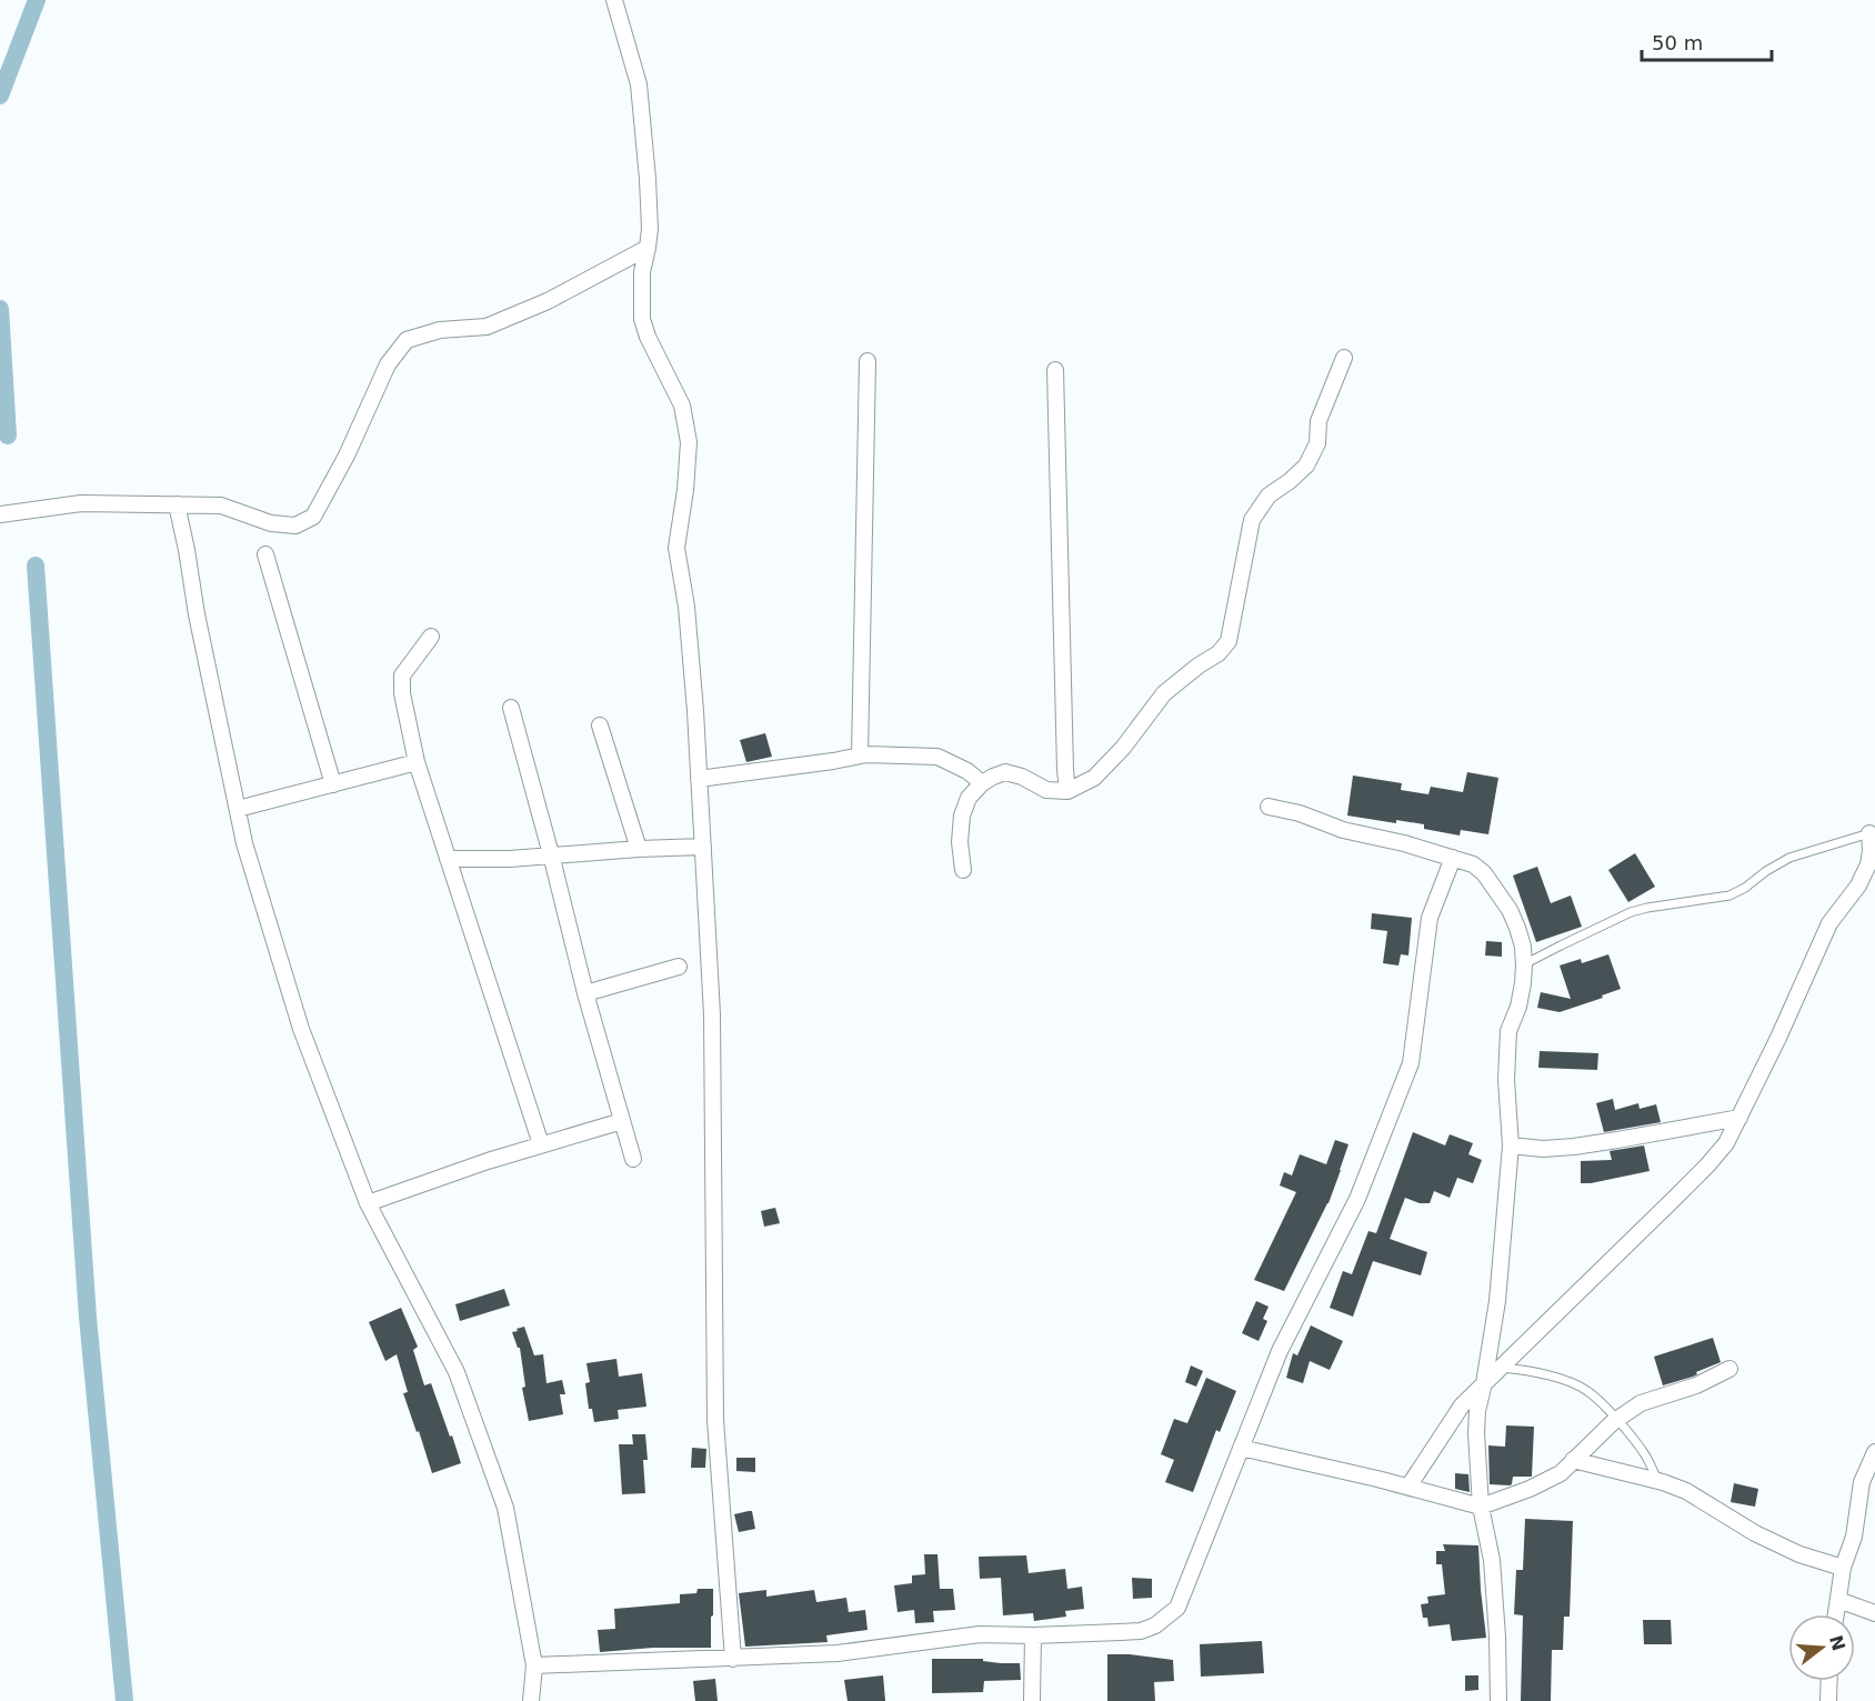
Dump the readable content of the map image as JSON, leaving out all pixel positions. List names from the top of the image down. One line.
{"scale_bar":"50 m","north":"right"}
